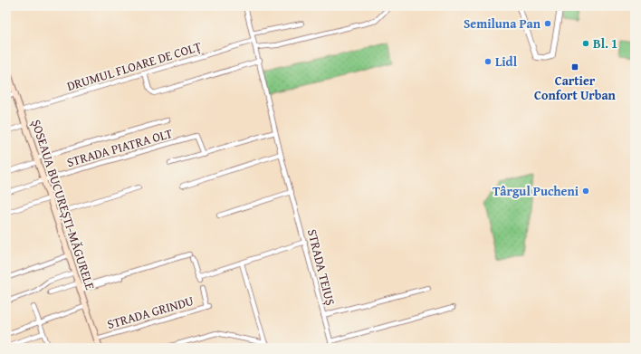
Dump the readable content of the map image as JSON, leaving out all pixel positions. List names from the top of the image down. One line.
{"streets":{"main road":["ȘOSEAUA BUCUREȘTI-MĂGURELE"],"street":["DRUMUL FLOARE DE COLȚ","STRADA PIATRA OLT","STRADA TEIUȘ","STRADA GRINDU"]},"crossings":[["DRUMUL FLOARE DE COLȚ","ȘOSEAUA BUCUREȘTI-MĂGURELE"],["DRUMUL FLOARE DE COLȚ","STRADA TEIUȘ"],["STRADA PIATRA OLT","ȘOSEAUA BUCUREȘTI-MĂGURELE"],["ȘOSEAUA BUCUREȘTI-MĂGURELE","STRADA GRINDU"],["STRADA TEIUȘ","STRADA GRINDU"]],"places":{"other":["Semiluna Pan","Bl. 1","Lidl","Târgul Pucheni"],"transit":["Cartier Confort Urban"]}}
